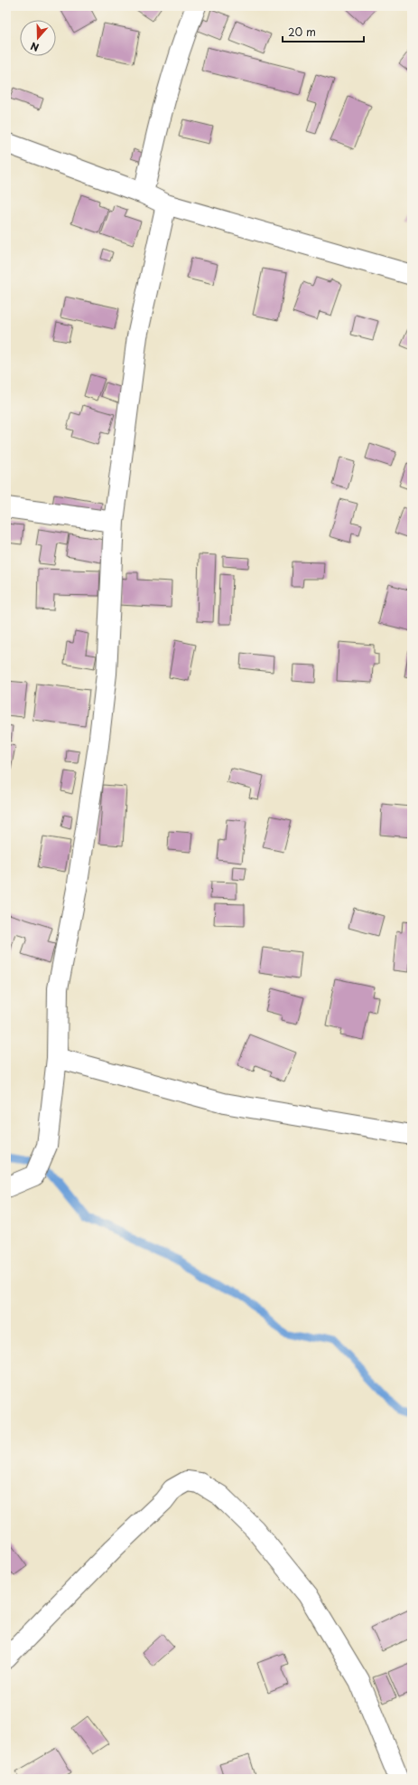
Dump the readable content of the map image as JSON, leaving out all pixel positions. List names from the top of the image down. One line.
{"scale_bar":"20 m","north":"bottom"}
